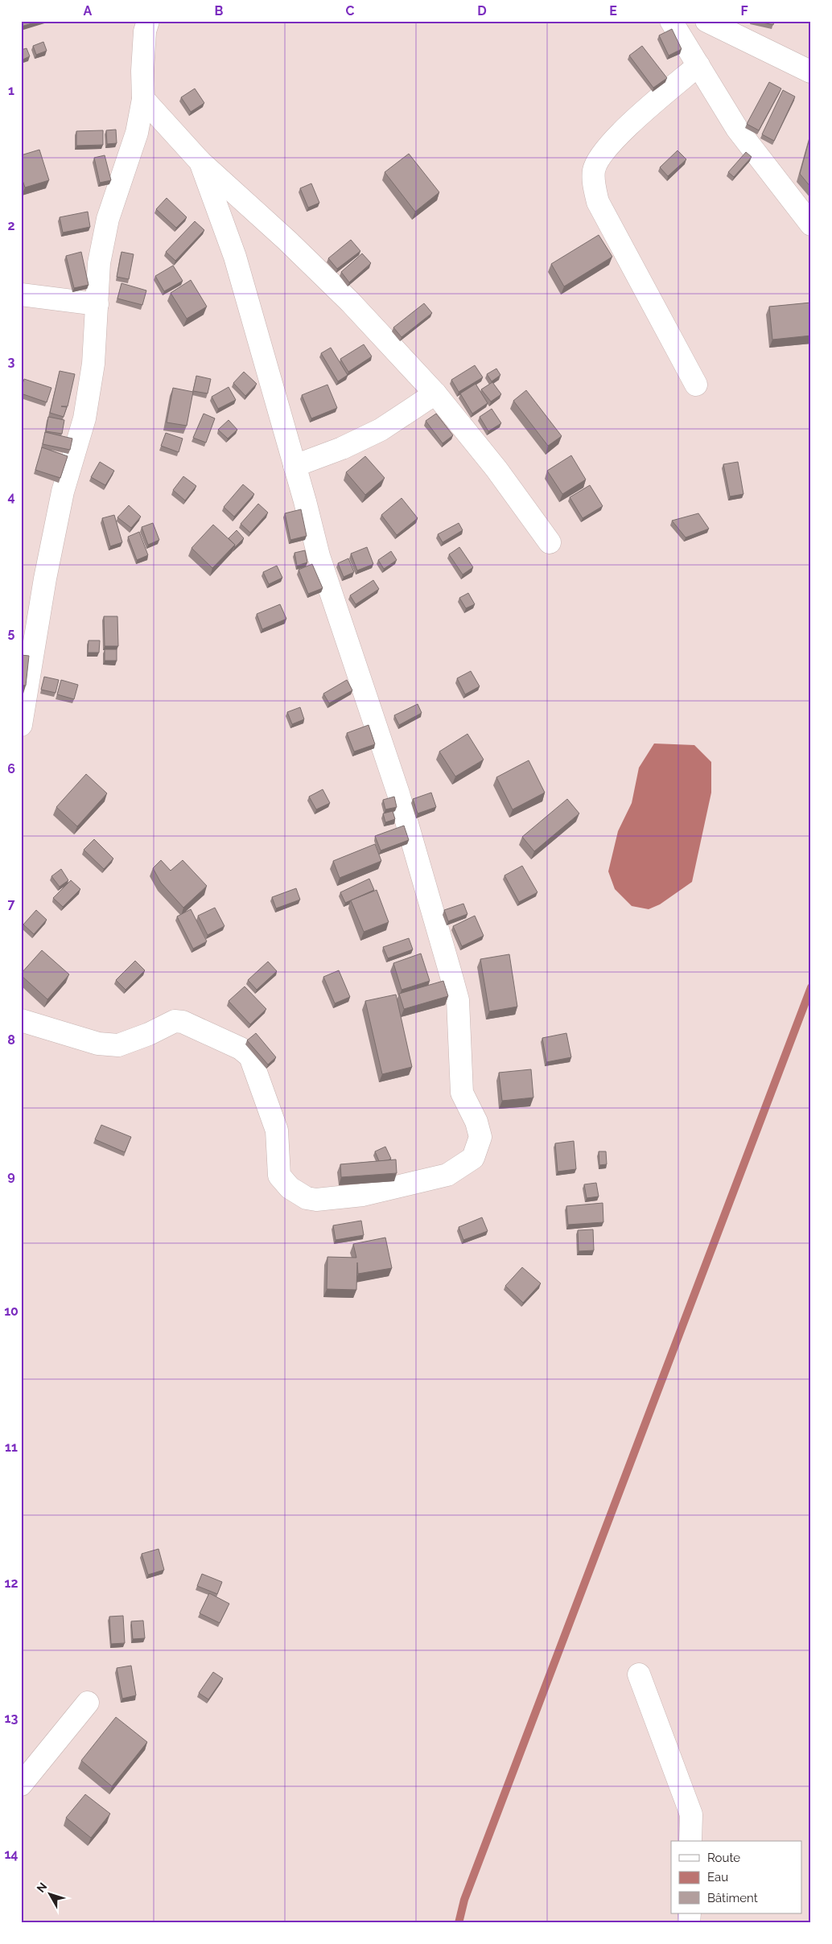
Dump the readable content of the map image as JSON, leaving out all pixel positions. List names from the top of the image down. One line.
{"legend":["Route","Eau","Bâtiment"],"north":"top left","grid":{"columns":["A","B","C","D","E","F"],"rows":["1","2","3","4","5","6","7","8","9","10","11","12","13","14"]}}
